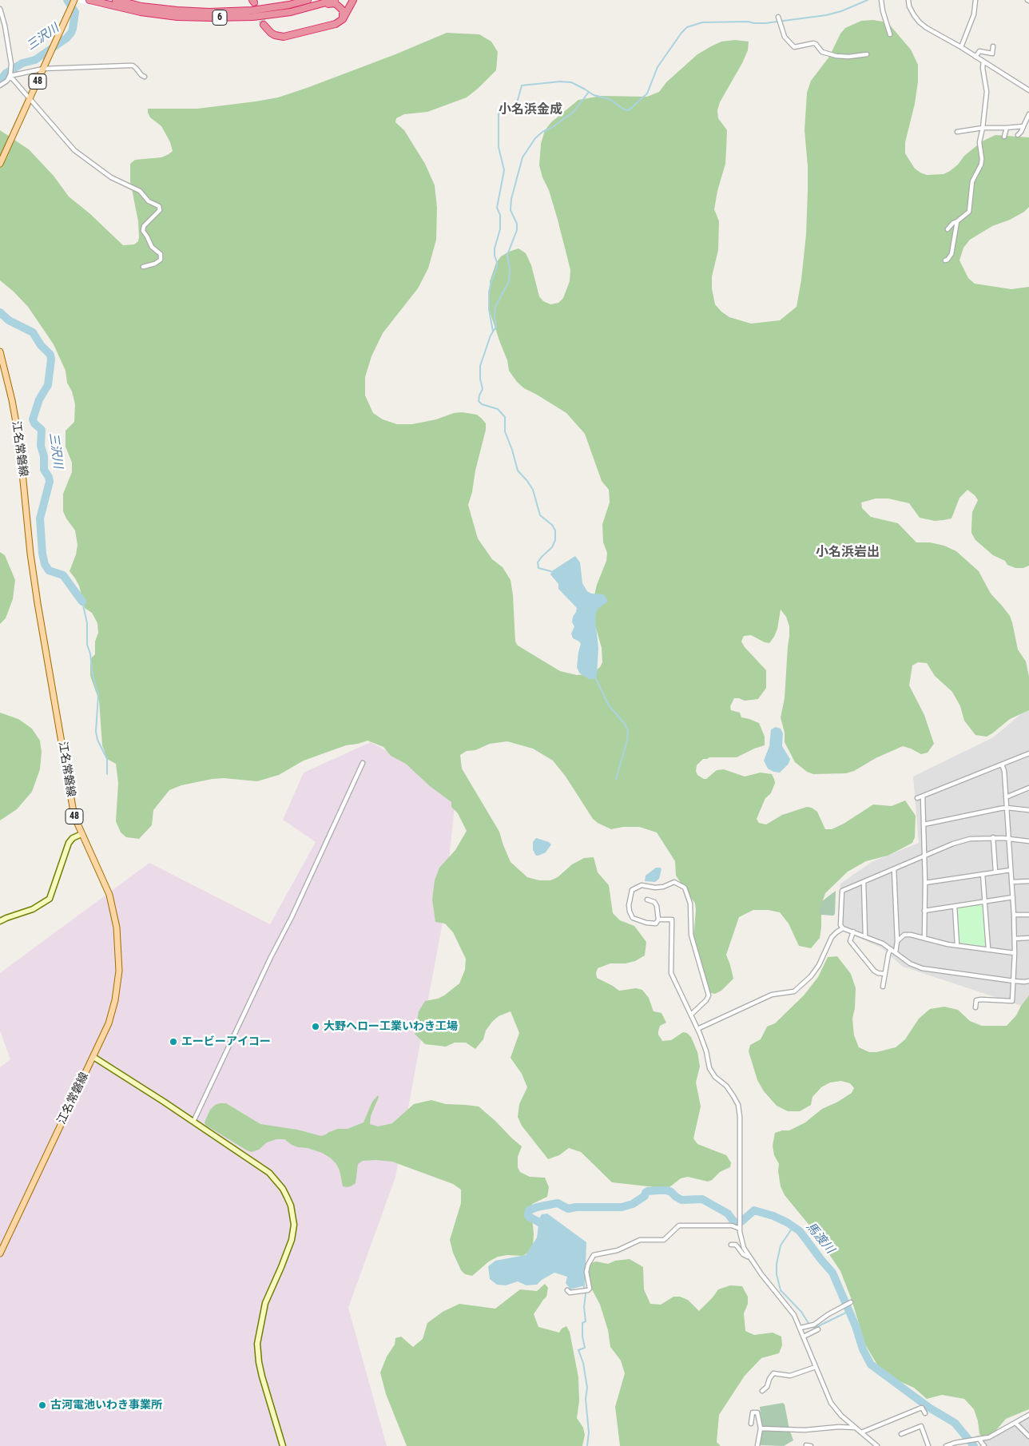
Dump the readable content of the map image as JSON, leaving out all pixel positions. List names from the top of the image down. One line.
{"streets":{"highway":["6"],"main road":["48","江名常磐線"]},"districts":["小名浜金成","小名浜岩出"],"water":["三沢川","馬渡川"],"places":["大野ヘロー工業いわき工場","エービーアイコー","古河電池いわき事業所"]}
